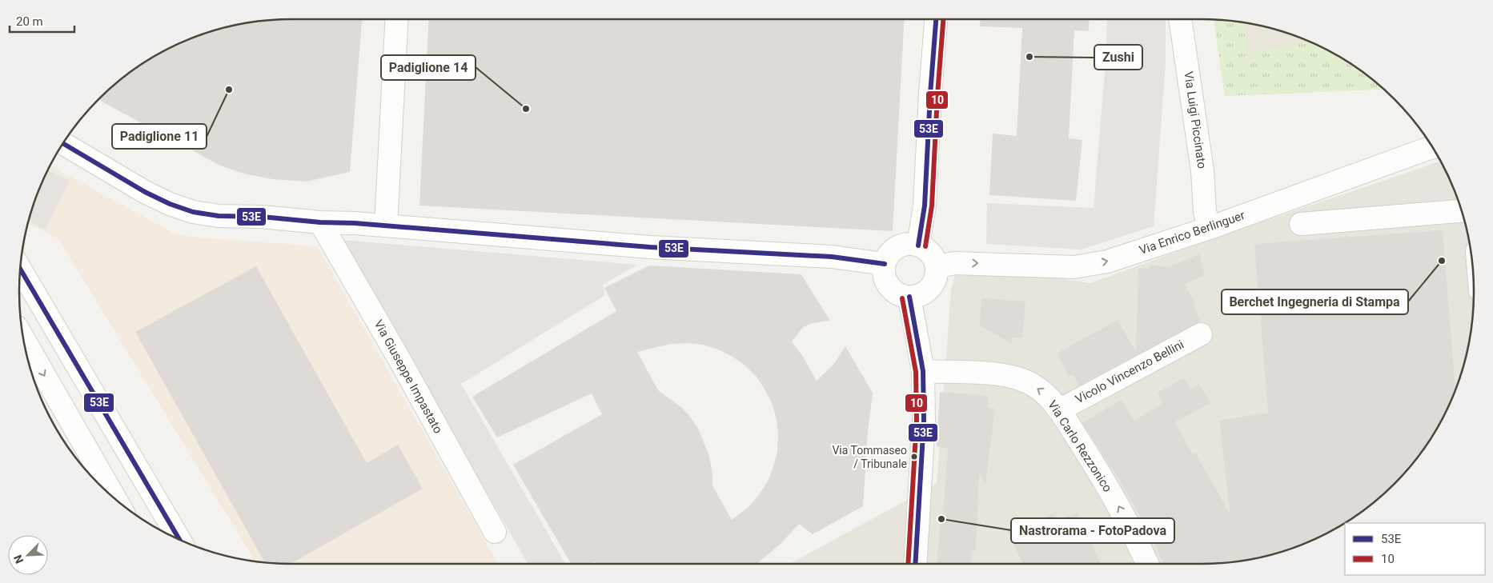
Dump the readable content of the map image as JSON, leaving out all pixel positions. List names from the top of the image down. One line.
{"streets":{"street":["Via Luigi Piccinato","Via Enrico Berlinguer","Vicolo Vincenzo Bellini","Via Giuseppe Impastato","Via Carlo Rezzonico"]},"crossings":[["Via Luigi Piccinato","Via Enrico Berlinguer"],["Vicolo Vincenzo Bellini","Via Carlo Rezzonico"]],"one_way":["Via Enrico Berlinguer","Via Carlo Rezzonico"],"places":["Zushi","Padiglione 11","Padiglione 14","Berchet Ingegneria di Stampa","Via Tommaseo / Tribunale","Nastrorama - FotoPadova"],"lines":["transit line 53E","transit line 10"],"legend":["53E","10"],"scale_bar":"20 m","north":"bottom left"}
